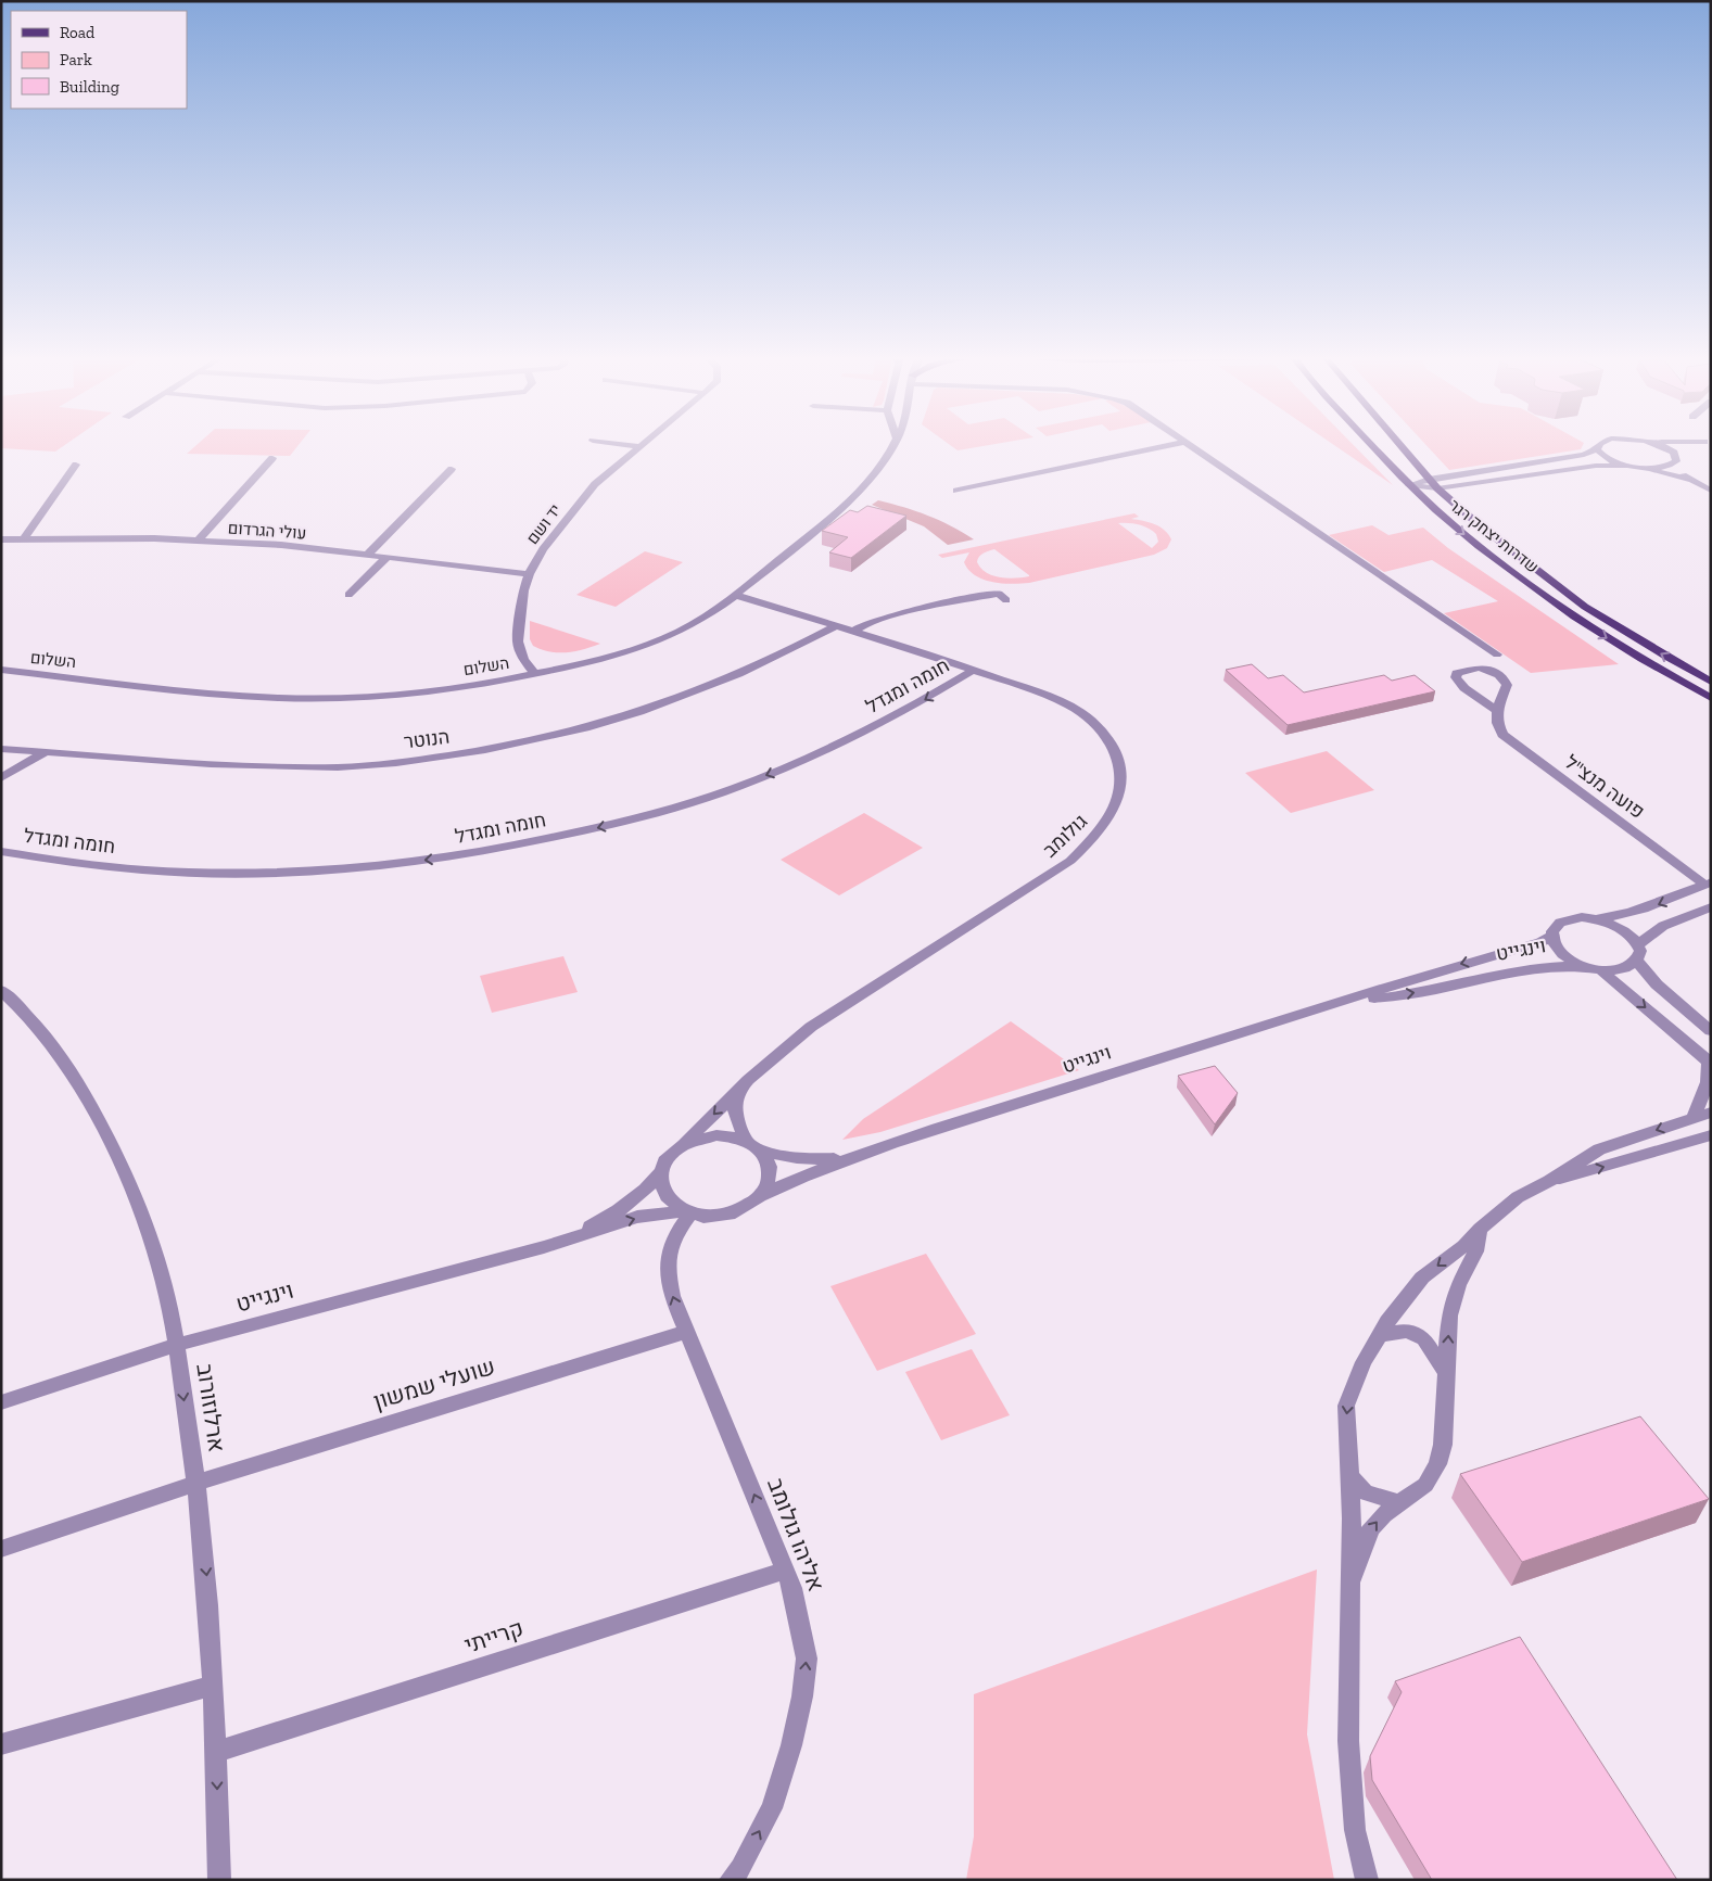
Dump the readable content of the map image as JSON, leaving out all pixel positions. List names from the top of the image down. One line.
{"streets":{"main road":["שדרות יצחק רגר"],"street":["יד ושם","עולי הגרדום","השלום","חומה ומגדל","הנוטר","פועה מנצ\"ל","גולומב","וינגייט","שועלי שמשון","ארלוזורוב","אליהו גולומב","קרייתי"]},"crossings":[["יד ושם","עולי הגרדום"],["יד ושם","השלום"],["השלום","גולומב"],["חומה ומגדל","גולומב"],["הנוטר","גולומב"],["וינגייט","ארלוזורוב"],["וינגייט","אליהו גולומב"],["שועלי שמשון","ארלוזורוב"],["שועלי שמשון","אליהו גולומב"],["ארלוזורוב","קרייתי"],["אליהו גולומב","קרייתי"]],"one_way":["חומה ומגדל","ארלוזורוב","אליהו גולומב"],"legend":["Road","Park","Building"]}
